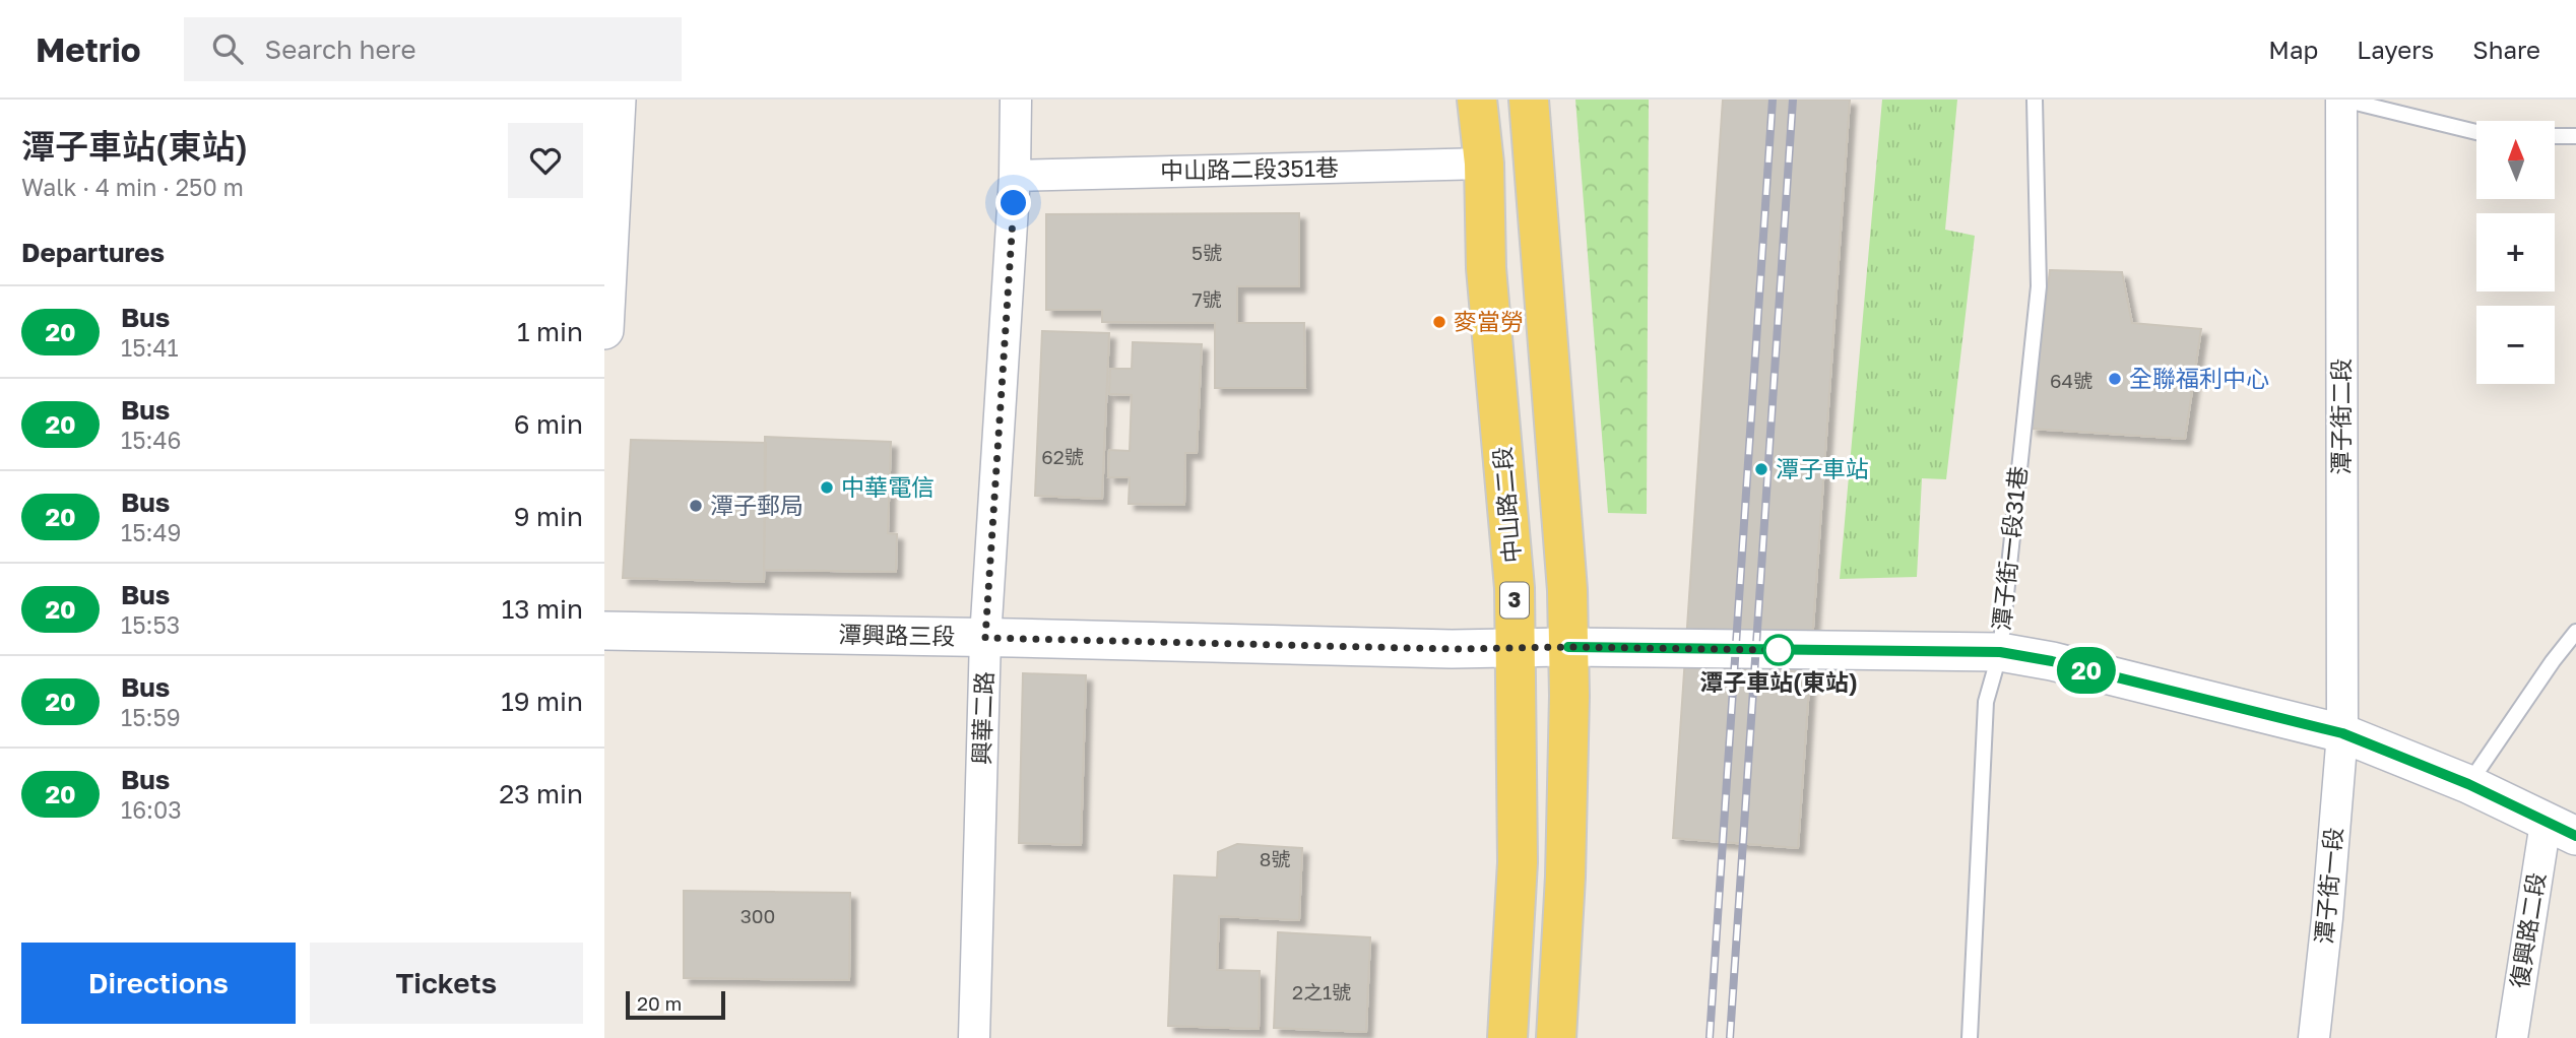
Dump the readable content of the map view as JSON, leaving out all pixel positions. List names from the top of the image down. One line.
{"streets":{"main road":["中山路二段","3"],"street":["中山路二段351巷","潭子街二段","潭興路三段","興華二路","潭子街一段","復興路二段"],"lane":["潭子街一段31巷"]},"crossings":[["中山路二段351巷","中山路二段"],["中山路二段351巷","興華二路"],["潭子街二段","潭興路三段"],["潭子街二段","潭子街一段"],["中山路二段","潭興路三段"],["潭子街一段31巷","潭興路三段"],["潭興路三段","興華二路"],["潭興路三段","潭子街一段"],["潭興路三段","復興路二段"]],"places":["麥當勞","全聯福利中心","潭子車站","中華電信","潭子郵局","潭子車站(東站)"],"lines":["bus line 20"],"house_numbers":["5號","7號","64號","62號","8號","300","2之1號"],"scale_bar":"20 m","north":"top","page":{"header":"Metrio","search":"Search here","nav":["Map","Layers","Share"],"heading":[["潭子車站(東站)","Walk · 4 min · 250 m"],"Departures"],"on_map":"20","map_buttons":["+","−"],"list":[{"mark":"20","name":"Bus","note":"15:41","value":"1 min"},{"mark":"20","name":"Bus","note":"15:46","value":"6 min"},{"mark":"20","name":"Bus","note":"15:49","value":"9 min"},{"mark":"20","name":"Bus","note":"15:53","value":"13 min"},{"mark":"20","name":"Bus","note":"15:59","value":"19 min"},{"mark":"20","name":"Bus","note":"16:03","value":"23 min"}],"buttons":["Directions","Tickets"],"scale":"20 m"}}
